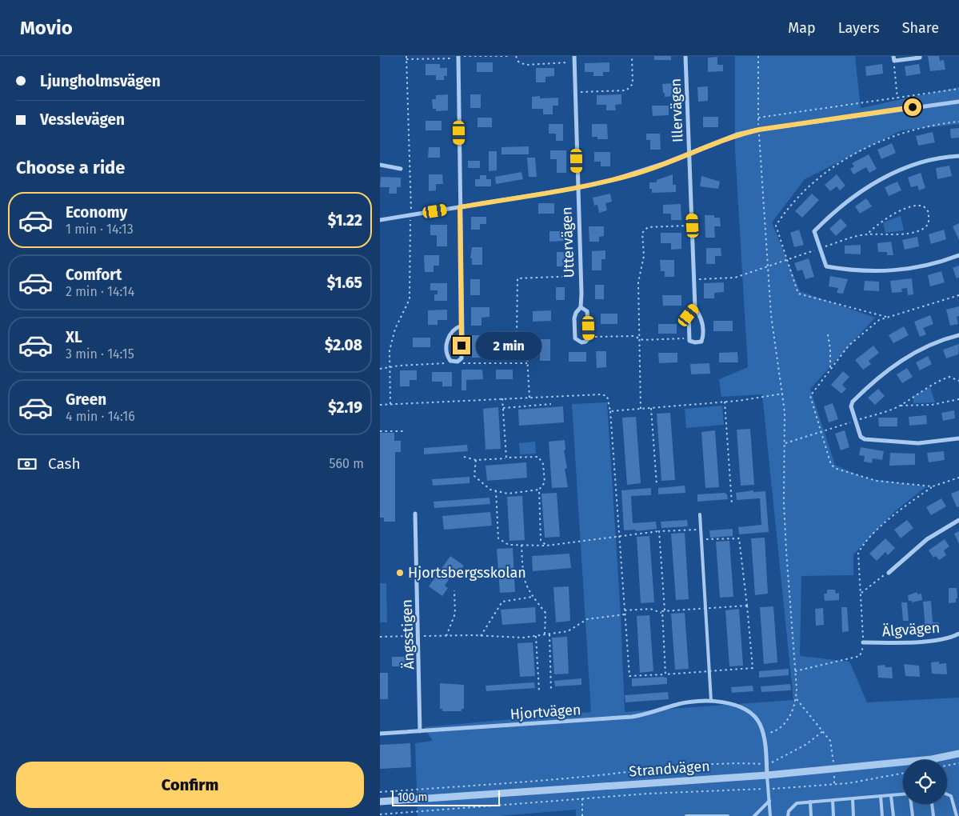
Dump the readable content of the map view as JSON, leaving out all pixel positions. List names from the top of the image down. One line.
{"streets":{"street":["Illervägen","Uttervägen","Älgvägen","Ängsstigen","Hjortvägen","Strandvägen"]},"crossings":[["Ängsstigen","Hjortvägen"],["Hjortvägen","Strandvägen"]],"places":["Hjortsbergsskolan"],"scale_bar":"100 m","page":{"header":"Movio","nav":["Map","Layers","Share"],"banner":["Ljungholmsvägen","Vesslevägen"],"heading":"Choose a ride","list":[{"name":"Economy","note":"1 min · 14:13","value":"$1.22"},{"name":"Comfort","note":"2 min · 14:14","value":"$1.65"},{"name":"XL","note":"3 min · 14:15","value":"$2.08"},{"name":"Green","note":"4 min · 14:16","value":"$2.19"}],"bubble":"2 min","pay":["Cash","560 m"],"buttons":"Confirm","scale":"100 m"}}
